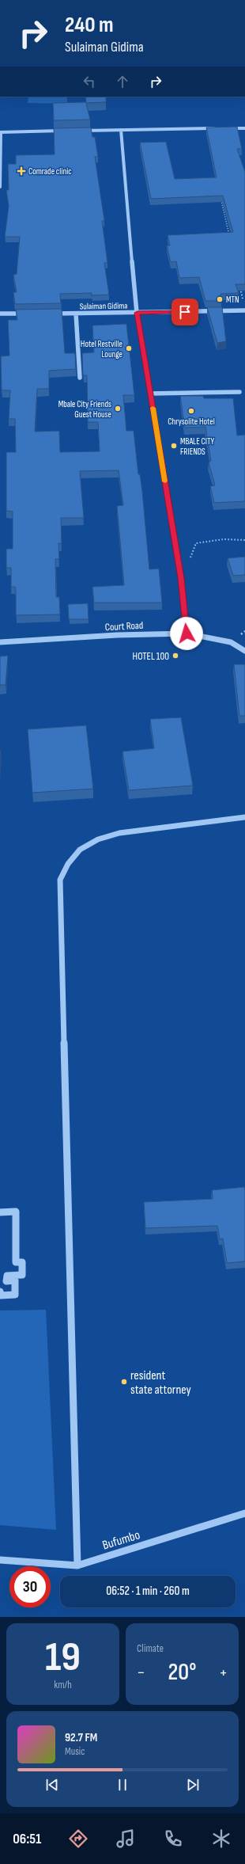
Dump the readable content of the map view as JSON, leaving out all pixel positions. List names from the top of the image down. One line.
{"streets":{"street":["Sulaiman Gidima","Court Road","Bufumbo"]},"places":{"health":["Comrade clinic"],"other":["MTN","Hotel Restville Lounge","Mbale City Friends Guest House","Chrysolite Hotel","MBALE CITY FRIENDS","HOTEL 100","resident state attorney"]},"page":{"turn":["240 m","Sulaiman Gidima"],"limit":"30","trip":"06:52 · 1 min · 260 m","tile":[["19","km/h"],"Climate"],"heat":["−","20°","+"],"song":["92.7 FM","Music"],"tabs":"06:51"}}
